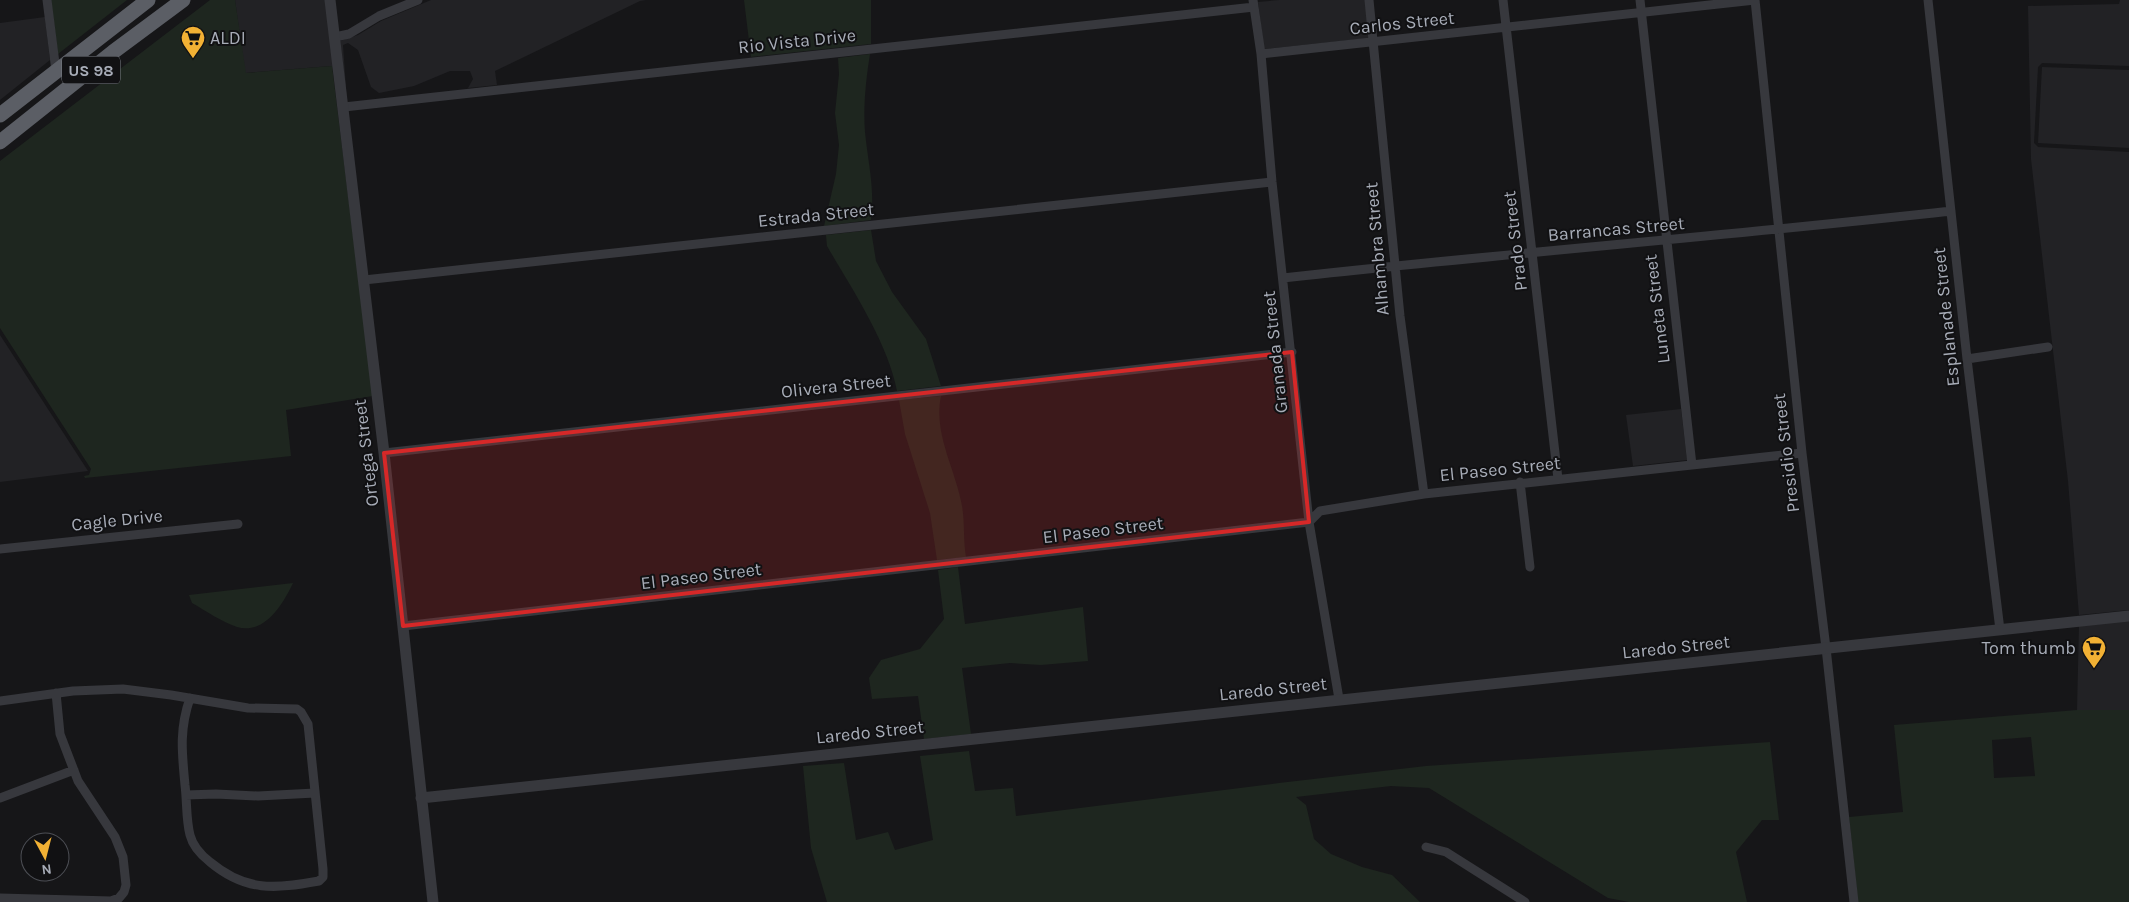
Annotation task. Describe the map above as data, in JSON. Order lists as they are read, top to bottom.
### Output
{
  "streets": {
    "highway": ["US 98"],
    "street": [
      "Carlos Street",
      "Rio Vista Drive",
      "Estrada Street",
      "Barrancas Street",
      "Prado Street",
      "Alhambra Street",
      "Luneta Street",
      "Esplanade Street",
      "Granada Street",
      "Olivera Street",
      "Ortega Street",
      "Presidio Street",
      "El Paseo Street",
      "Cagle Drive",
      "Laredo Street"
    ]
  },
  "crossings": [
    ["Carlos Street", "Prado Street"],
    ["Carlos Street", "Alhambra Street"],
    ["Carlos Street", "Luneta Street"],
    ["Carlos Street", "Granada Street"],
    ["Carlos Street", "Presidio Street"],
    ["Rio Vista Drive", "Granada Street"],
    ["Rio Vista Drive", "Ortega Street"],
    ["Estrada Street", "Granada Street"],
    ["Estrada Street", "Ortega Street"],
    ["Barrancas Street", "Prado Street"],
    ["Barrancas Street", "Alhambra Street"],
    ["Barrancas Street", "Luneta Street"],
    ["Barrancas Street", "Esplanade Street"],
    ["Barrancas Street", "Granada Street"],
    ["Barrancas Street", "Presidio Street"],
    ["Prado Street", "El Paseo Street"],
    ["Alhambra Street", "El Paseo Street"],
    ["Luneta Street", "El Paseo Street"],
    ["Esplanade Street", "Laredo Street"],
    ["Granada Street", "Olivera Street"],
    ["Granada Street", "El Paseo Street"],
    ["Granada Street", "Laredo Street"],
    ["Olivera Street", "Ortega Street"],
    ["Ortega Street", "El Paseo Street"],
    ["Ortega Street", "Laredo Street"],
    ["Presidio Street", "El Paseo Street"],
    ["Presidio Street", "Laredo Street"]
  ],
  "places": {
    "supermarket": ["ALDI", "Tom thumb"]
  },
  "north": "bottom"
}
